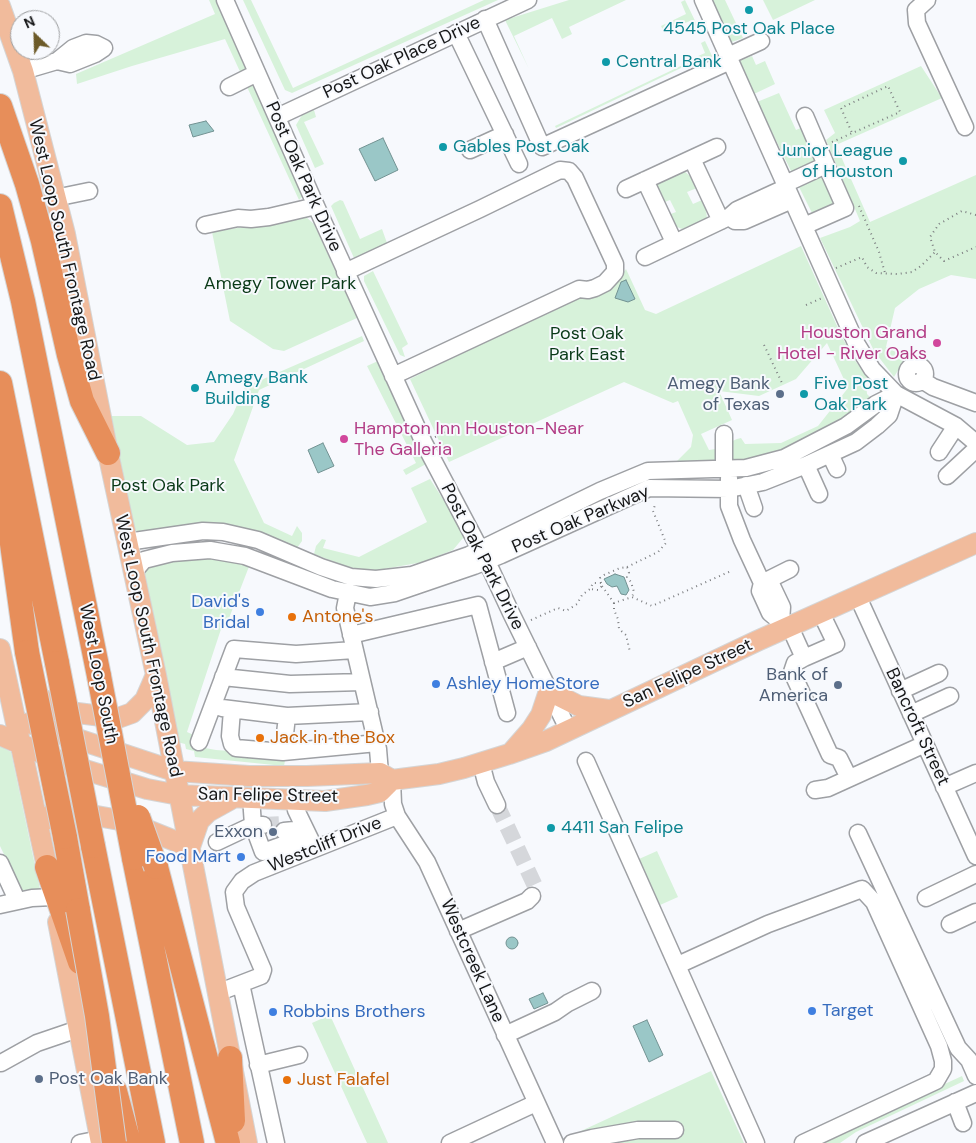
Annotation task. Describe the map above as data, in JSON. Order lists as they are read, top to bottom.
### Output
{
  "streets": {
    "highway": ["West Loop South"],
    "main road": ["West Loop South Frontage Road", "San Felipe Street"],
    "street": [
      "Post Oak Place Drive",
      "Post Oak Park Drive",
      "Post Oak Parkway",
      "Bancroft Street",
      "Westcliff Drive",
      "Westcreek Lane"
    ]
  },
  "crossings": [
    ["Post Oak Place Drive", "Post Oak Park Drive"],
    ["Post Oak Park Drive", "Post Oak Parkway"],
    ["Post Oak Park Drive", "San Felipe Street"],
    ["West Loop South Frontage Road", "Post Oak Parkway"],
    ["West Loop South Frontage Road", "San Felipe Street"],
    ["Post Oak Parkway", "Westcreek Lane"],
    ["San Felipe Street", "Bancroft Street"],
    ["San Felipe Street", "Westcreek Lane"],
    ["Westcliff Drive", "Westcreek Lane"]
  ],
  "parks": ["Amegy Tower Park", "Post Oak Park East", "Post Oak Park"],
  "places": [
    "4545 Post Oak Place",
    "Central Bank",
    "Gables Post Oak",
    "Junior League of Houston",
    "Houston Grand Hotel - River Oaks",
    "Amegy Bank Building",
    "Amegy Bank of Texas",
    "Five Post Oak Park",
    "Hampton Inn Houston-Near The Galleria",
    "David's Bridal",
    "Antone's",
    "Ashley HomeStore",
    "Bank of America",
    "Jack in the Box",
    "4411 San Felipe",
    "Exxon",
    "Food Mart",
    "Target",
    "Robbins Brothers",
    "Post Oak Bank",
    "Just Falafel"
  ],
  "north": "top left"
}
